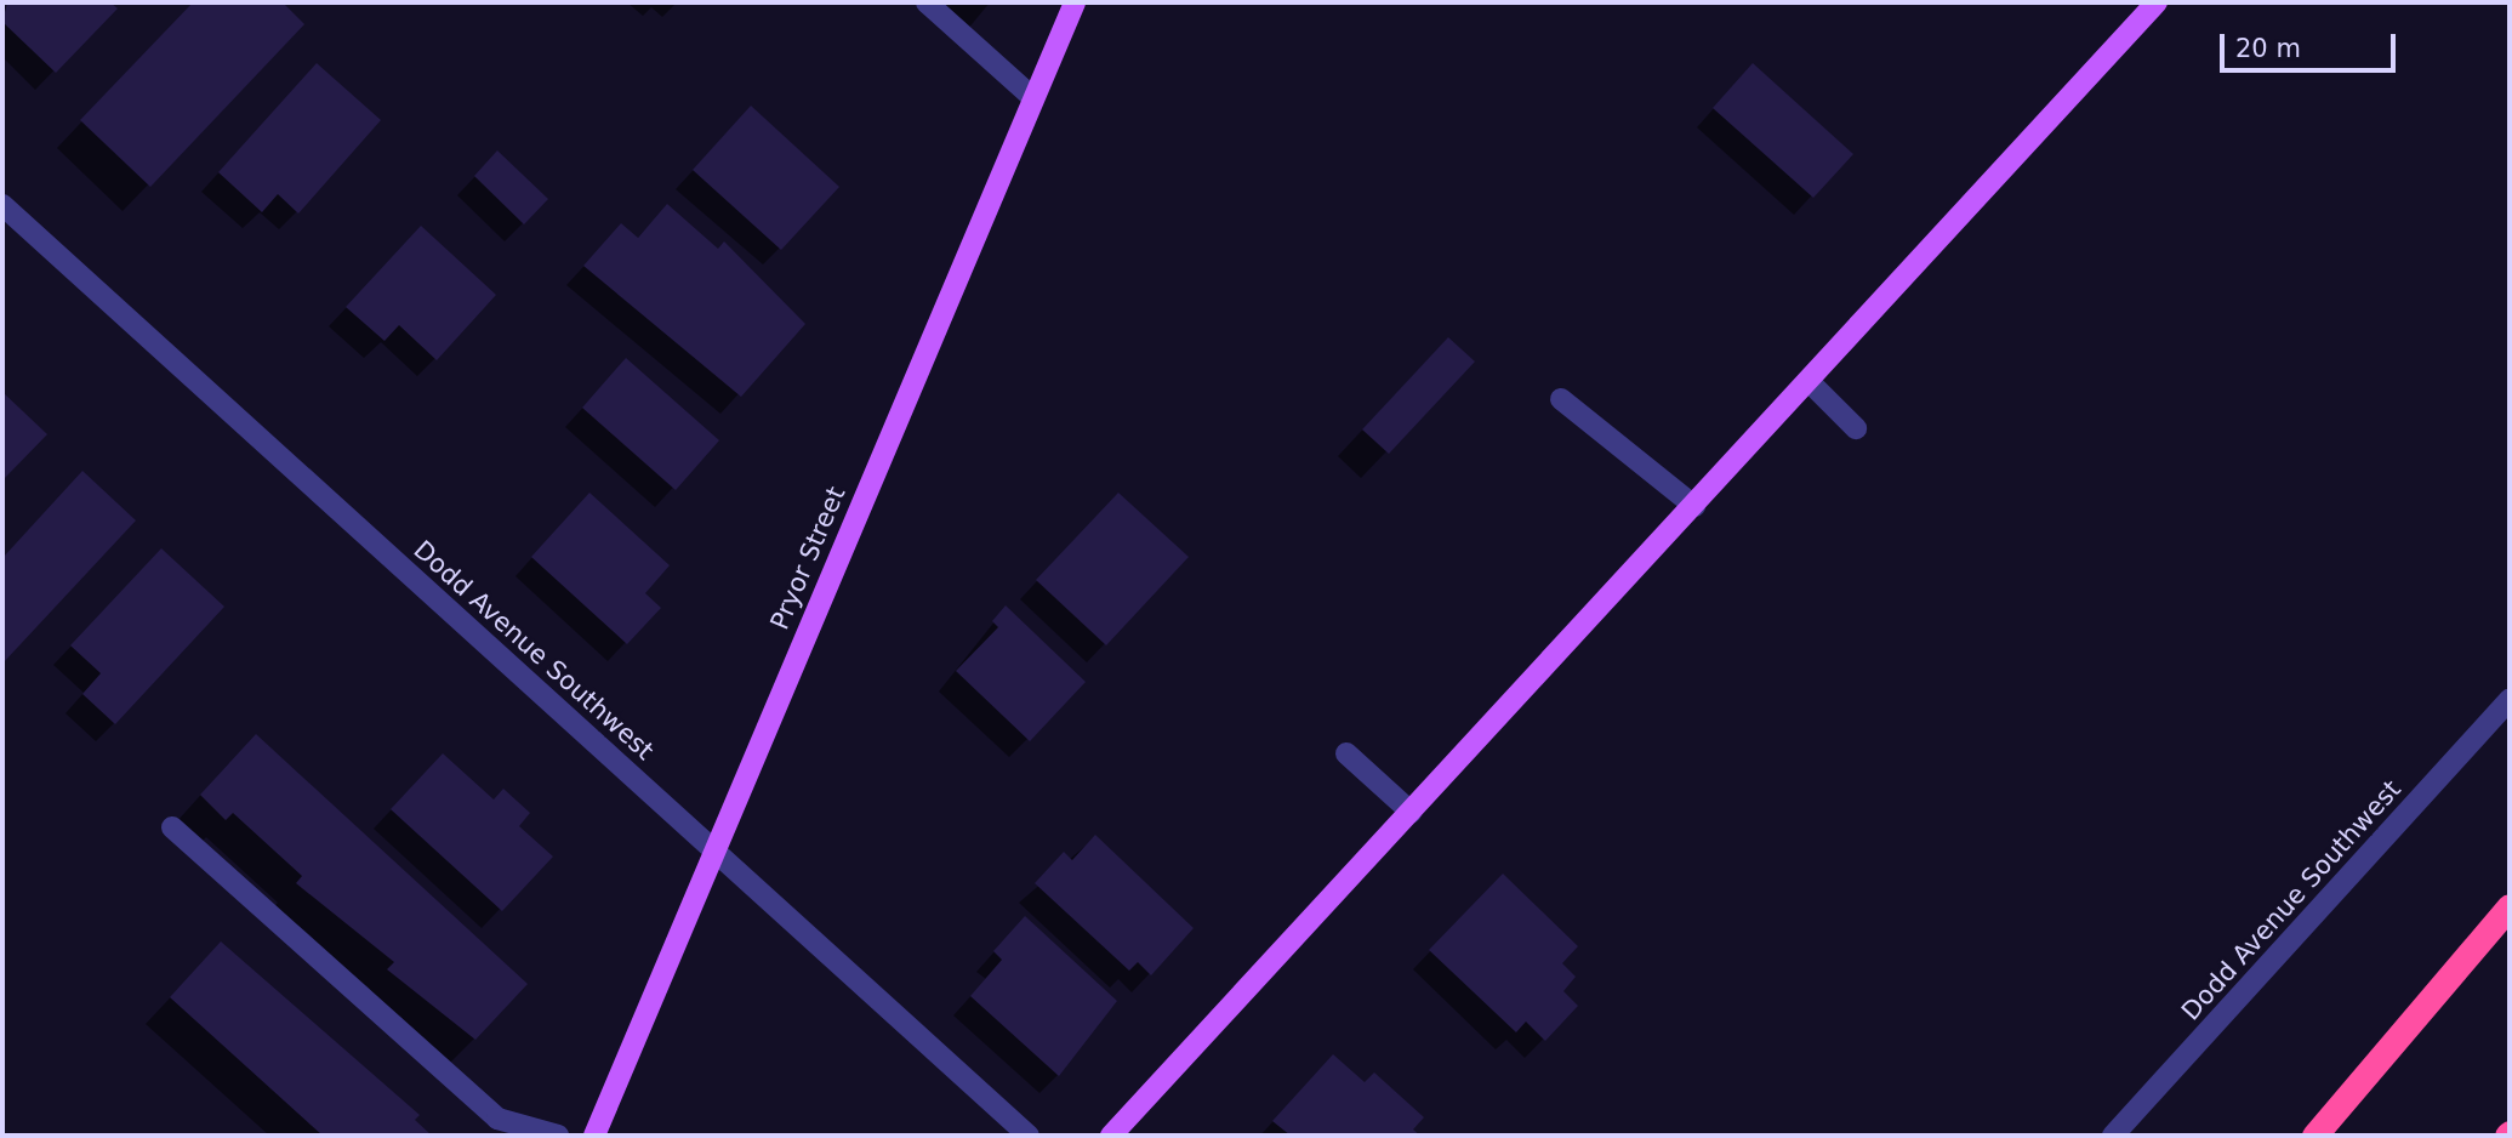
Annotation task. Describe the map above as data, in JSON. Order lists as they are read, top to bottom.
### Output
{
  "streets": {
    "main road": ["Pryor Street"],
    "street": ["Dodd Avenue Southwest"]
  },
  "crossings": [
    ["Pryor Street", "Dodd Avenue Southwest"]
  ],
  "scale_bar": "20 m"
}
